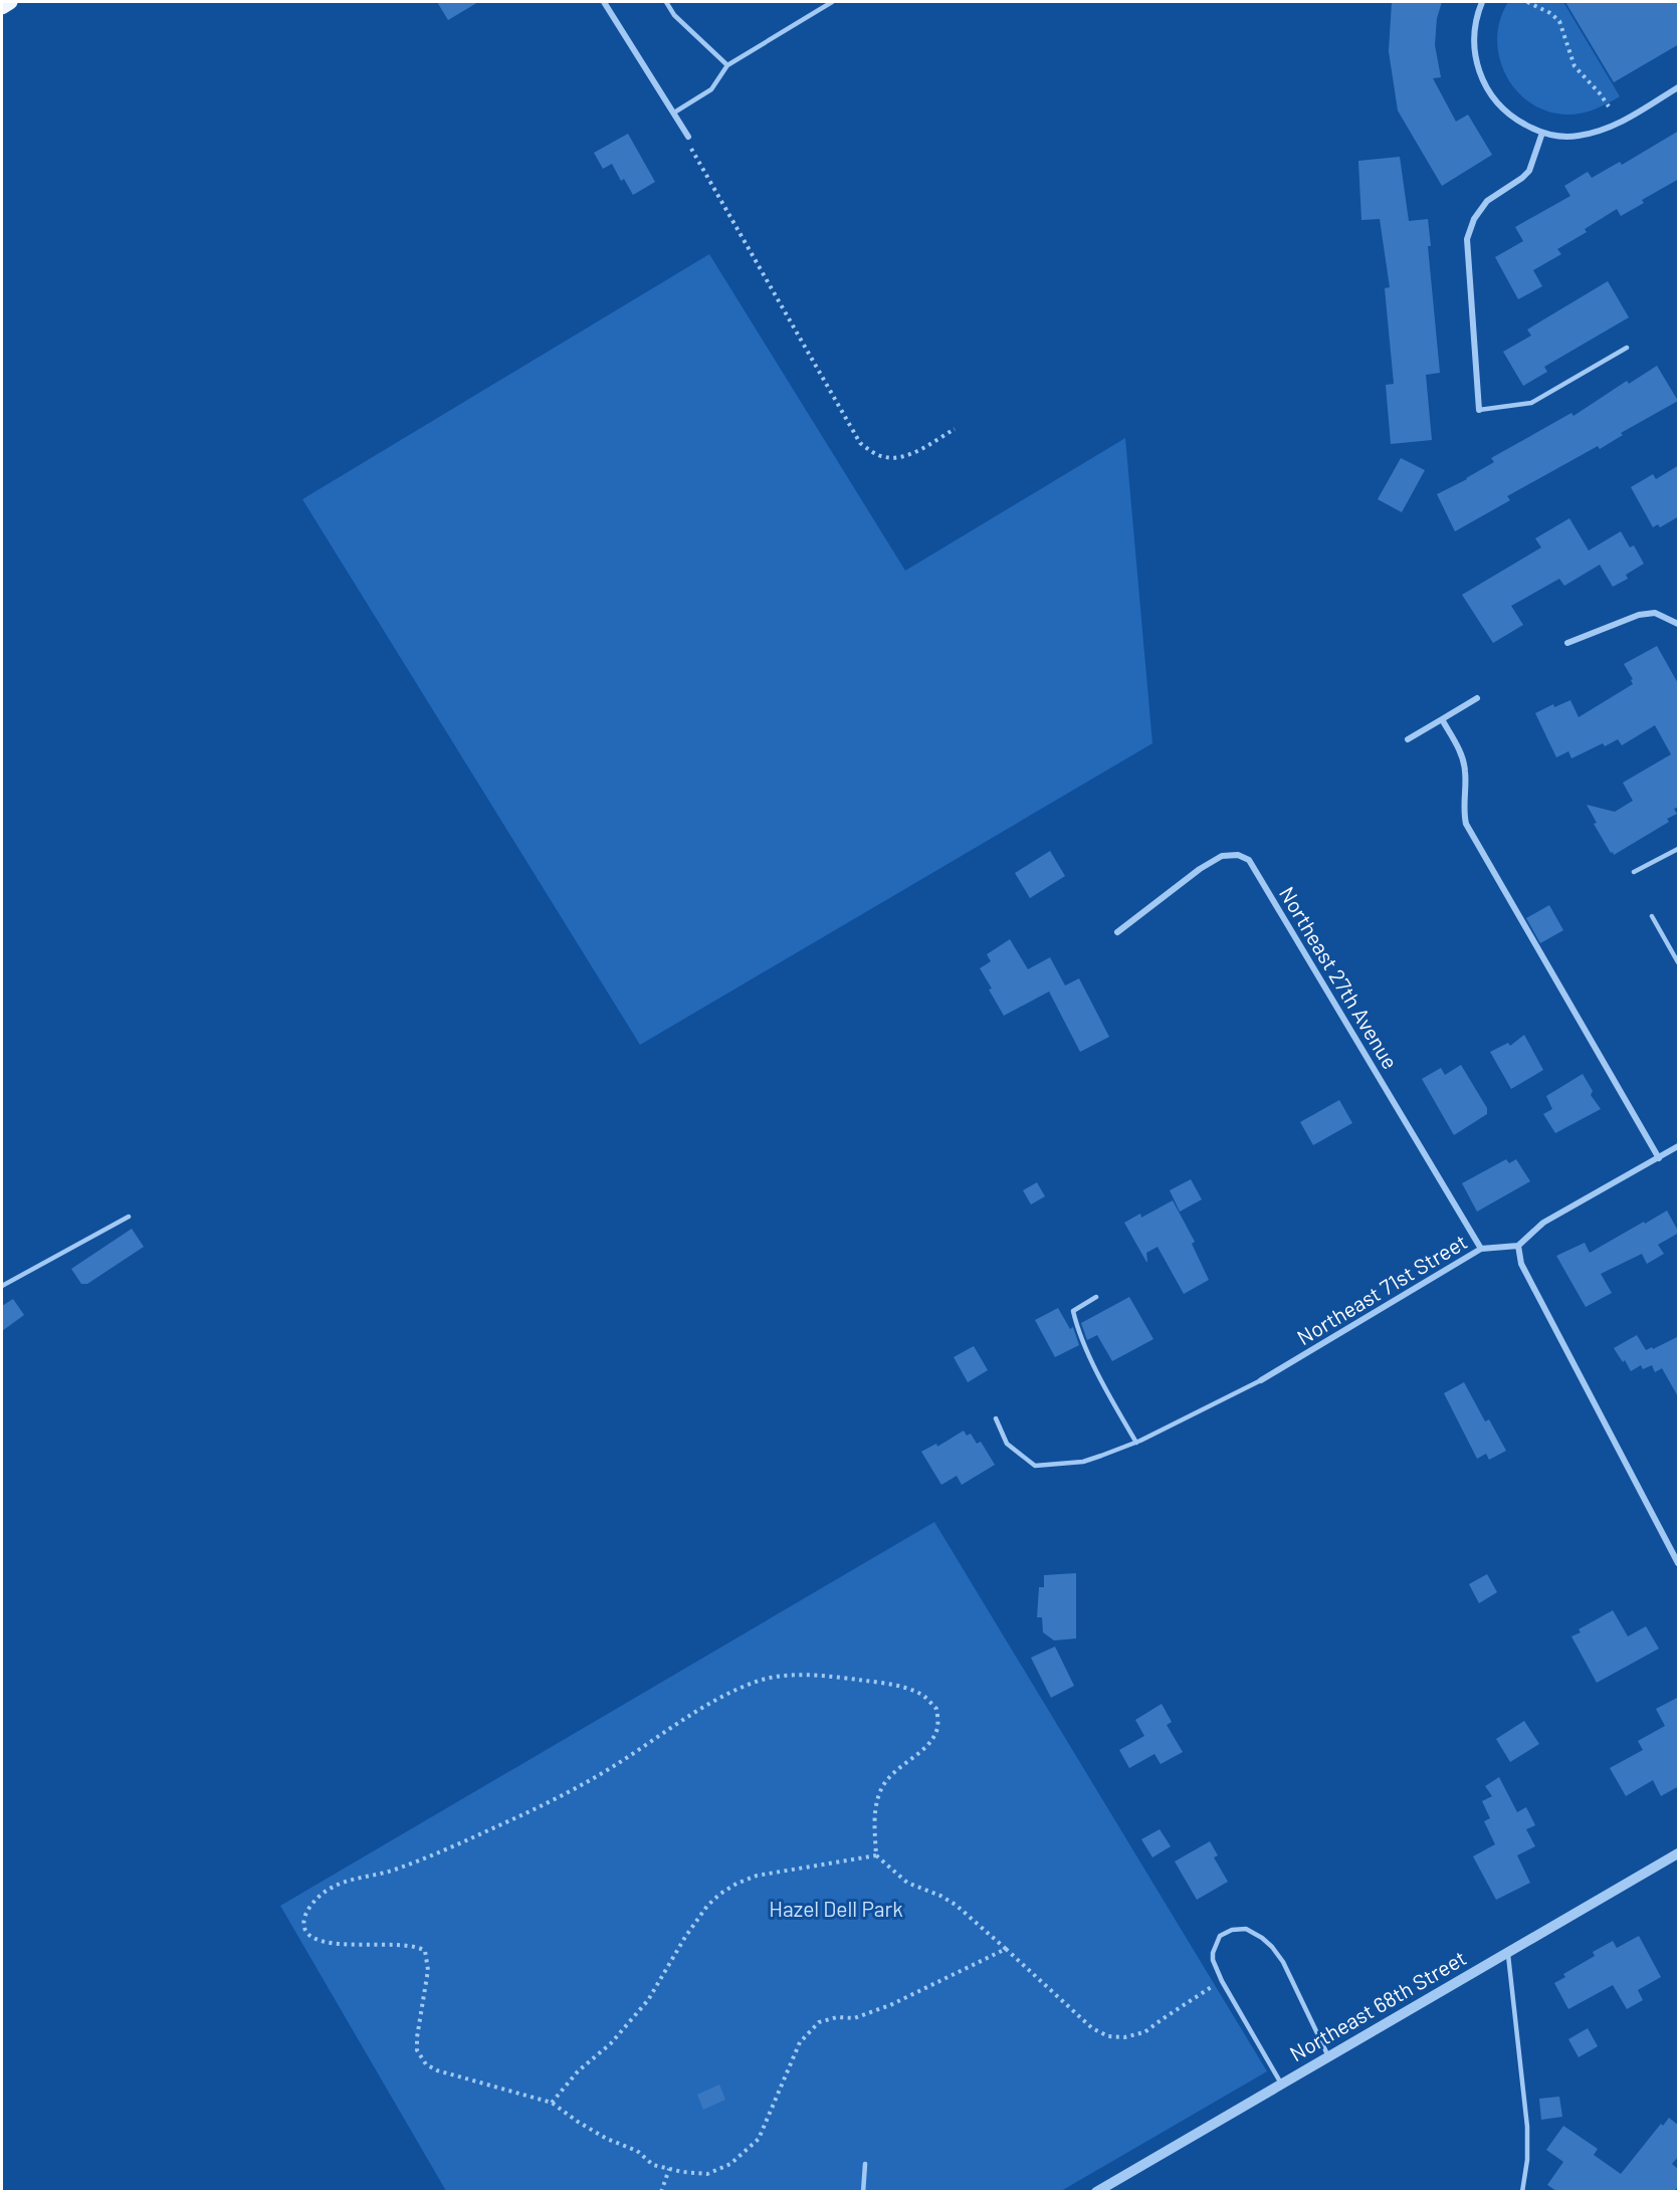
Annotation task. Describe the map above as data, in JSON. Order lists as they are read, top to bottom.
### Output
{
  "streets": {
    "street": ["Northeast 27th Avenue", "Northeast 71st Street", "Northeast 68th Street"]
  },
  "crossings": [
    ["Northeast 27th Avenue", "Northeast 71st Street"]
  ],
  "parks": ["Hazel Dell Park"]
}
